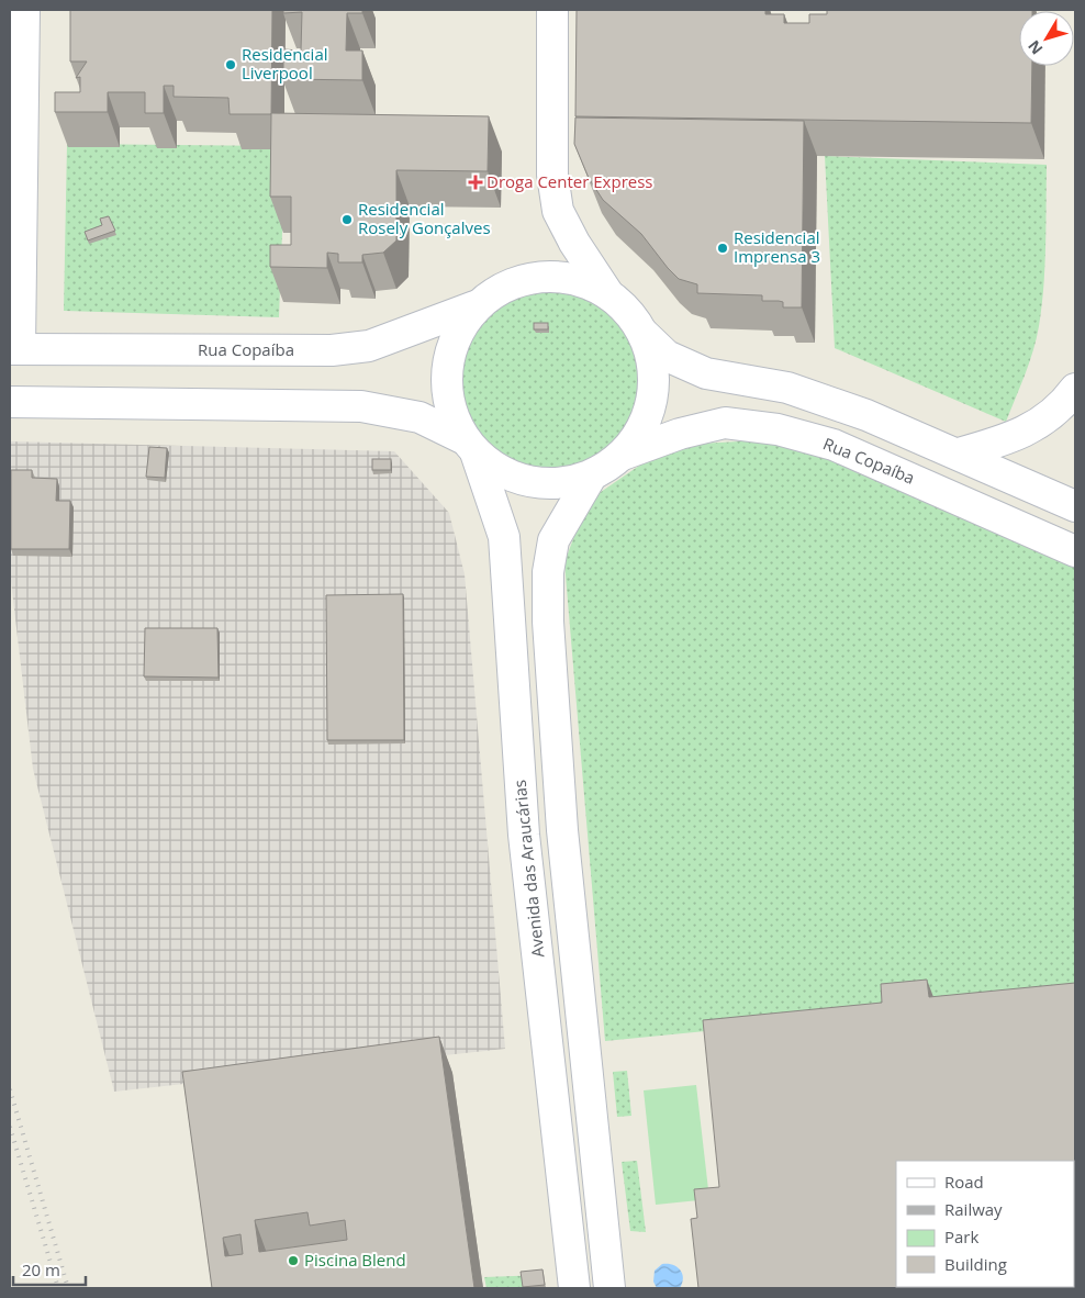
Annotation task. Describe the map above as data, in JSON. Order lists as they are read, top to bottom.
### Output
{
  "streets": {
    "main road": ["Rua Copaíba", "Avenida das Araucárias"]
  },
  "crossings": [
    ["Rua Copaíba", "Avenida das Araucárias"]
  ],
  "places": {
    "other": [
      "Residencial Liverpool",
      "Residencial Rosely Gonçalves",
      "Residencial Imprensa 3",
      "Piscina Blend"
    ],
    "health": ["Droga Center Express"]
  },
  "legend": [
    "Road",
    "Railway",
    "Park",
    "Building"
  ],
  "scale_bar": "20 m",
  "north": "bottom left"
}
